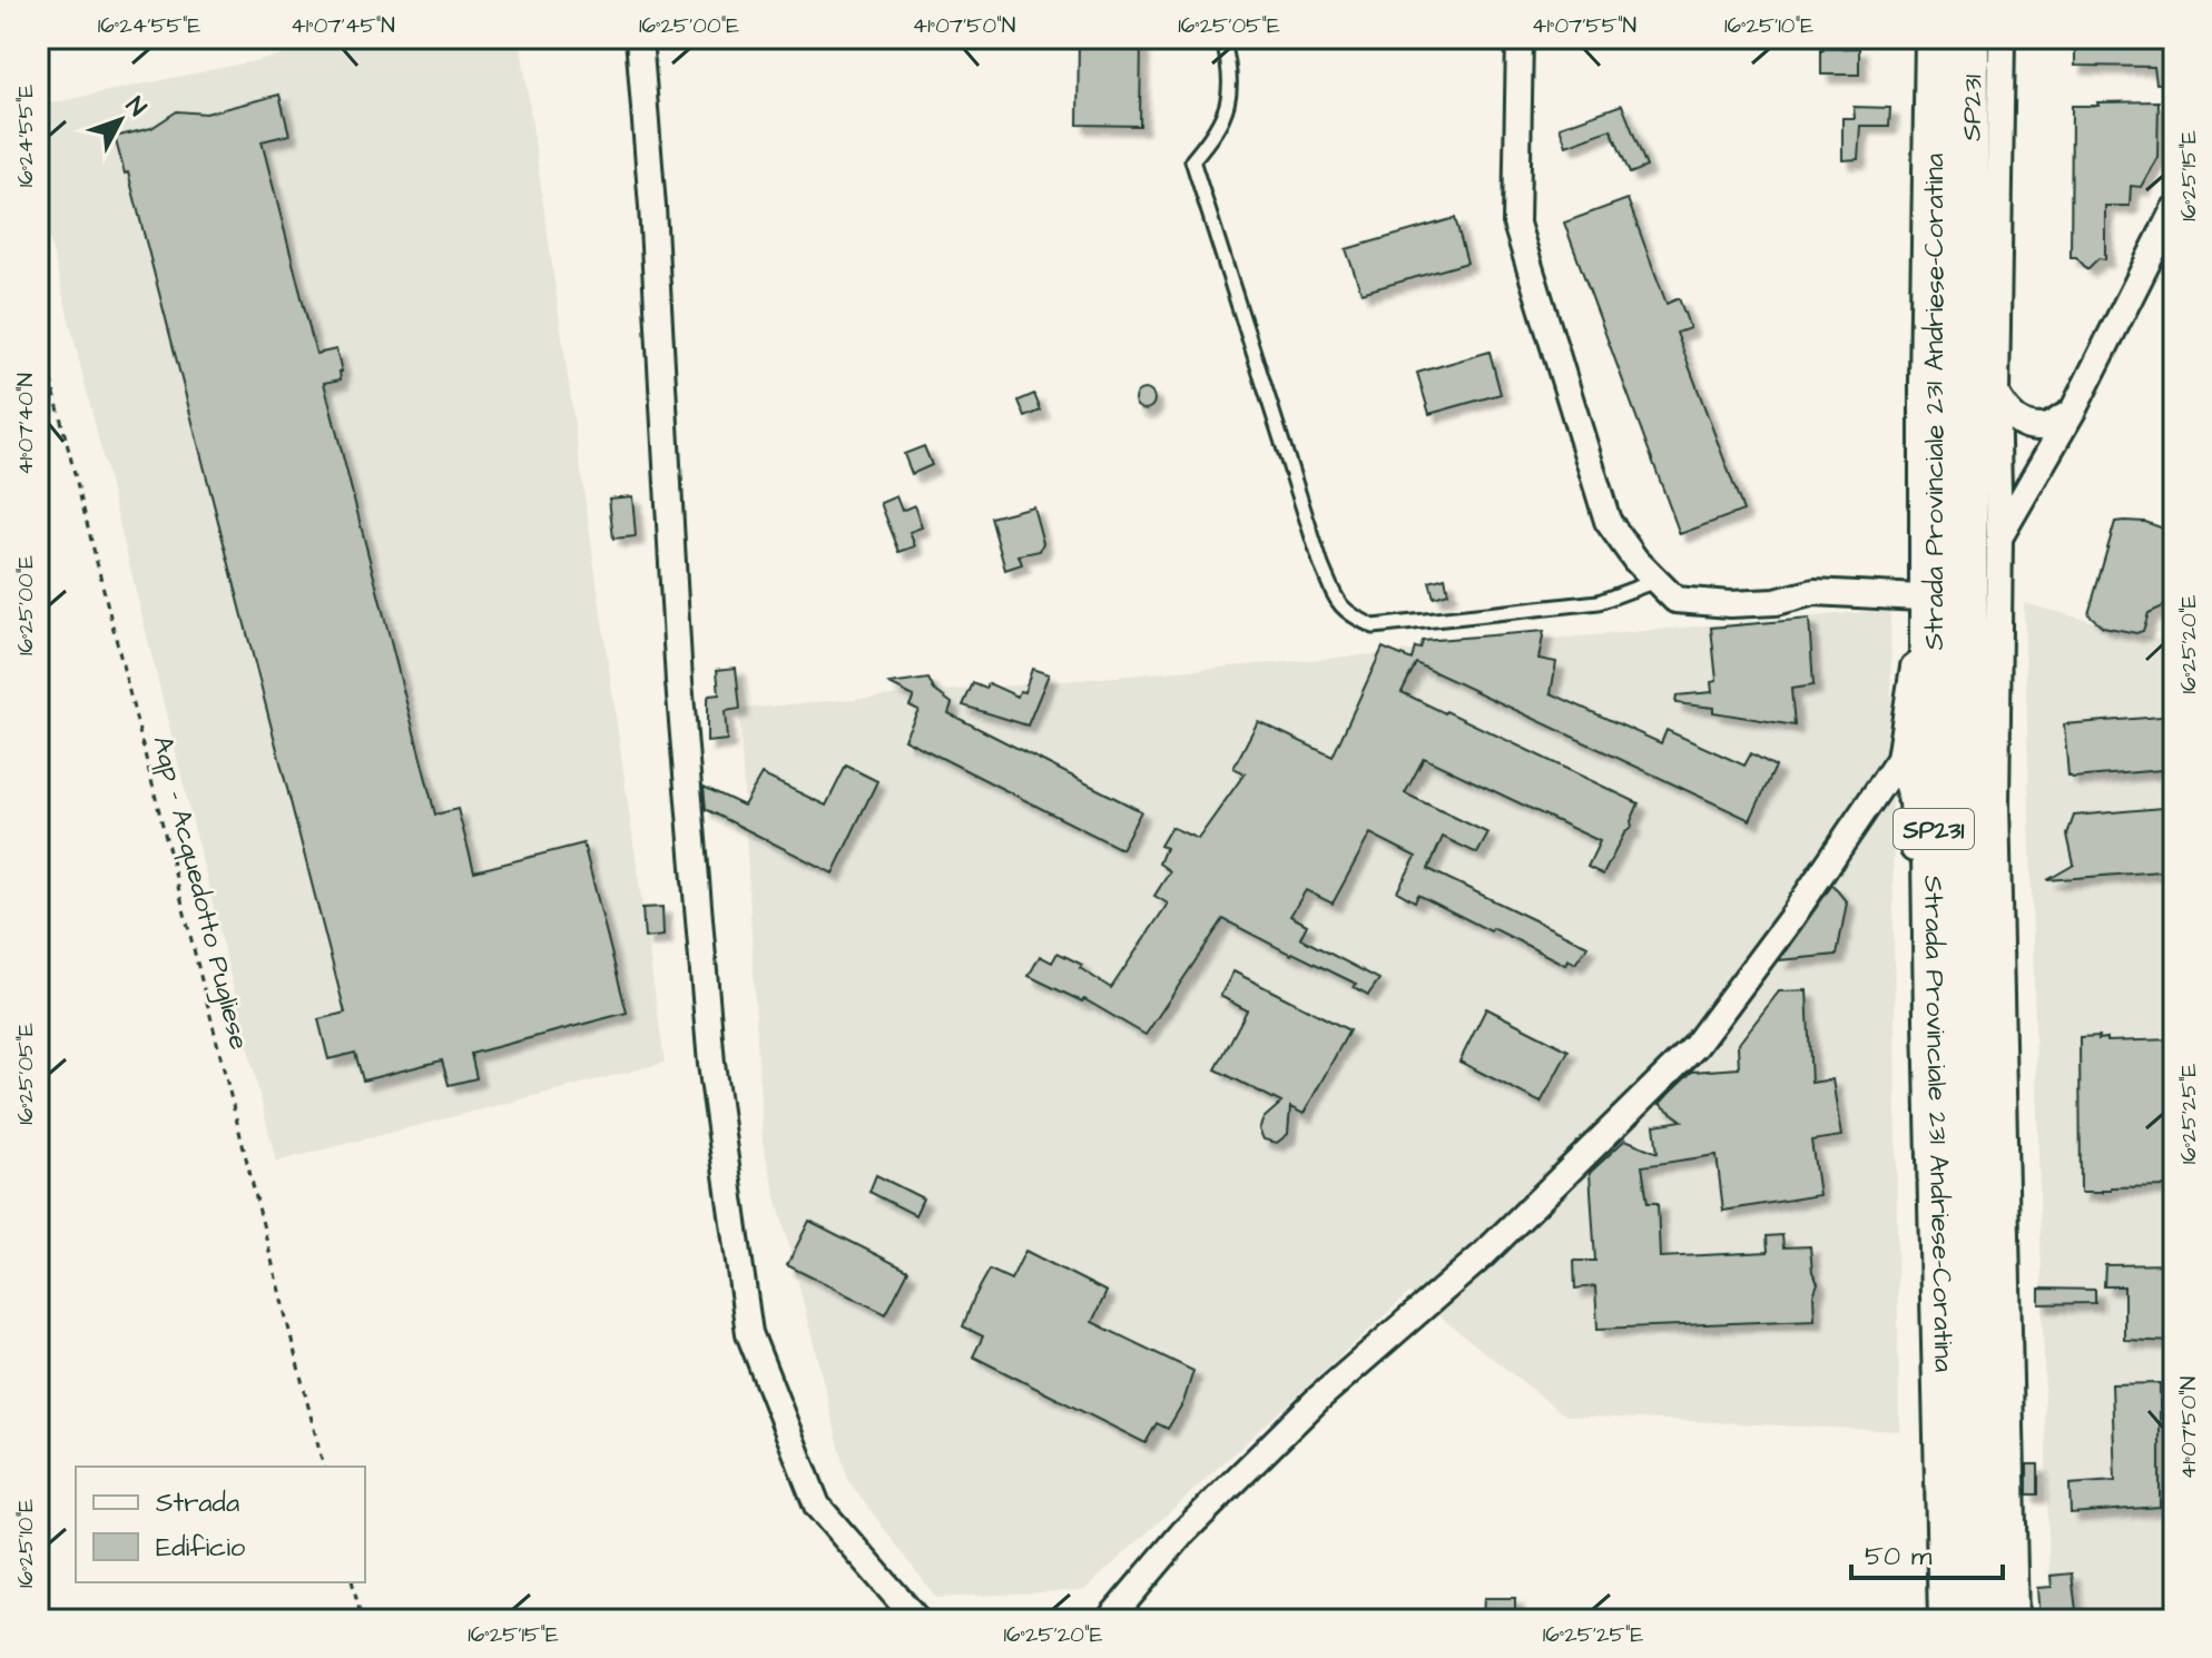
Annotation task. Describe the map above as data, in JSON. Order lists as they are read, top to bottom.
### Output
{
  "streets": {
    "highway": ["SP231", "Strada Provinciale 231 Andriese-Coratina"],
    "path": ["Aqp - Acquedotto Pugliese"]
  },
  "legend": ["Strada", "Edificio"],
  "scale_bar": "50 m",
  "north": "top right",
  "coordinates": [
    "16°24'55\"E",
    "41°07'45\"N",
    "16°25'00\"E",
    "41°07'50\"N",
    "16°25'05\"E",
    "41°07'55\"N",
    "16°25'10\"E",
    "16°25'15\"E",
    "41°07'40\"N",
    "16°25'20\"E",
    "16°25'25\"E"
  ]
}
